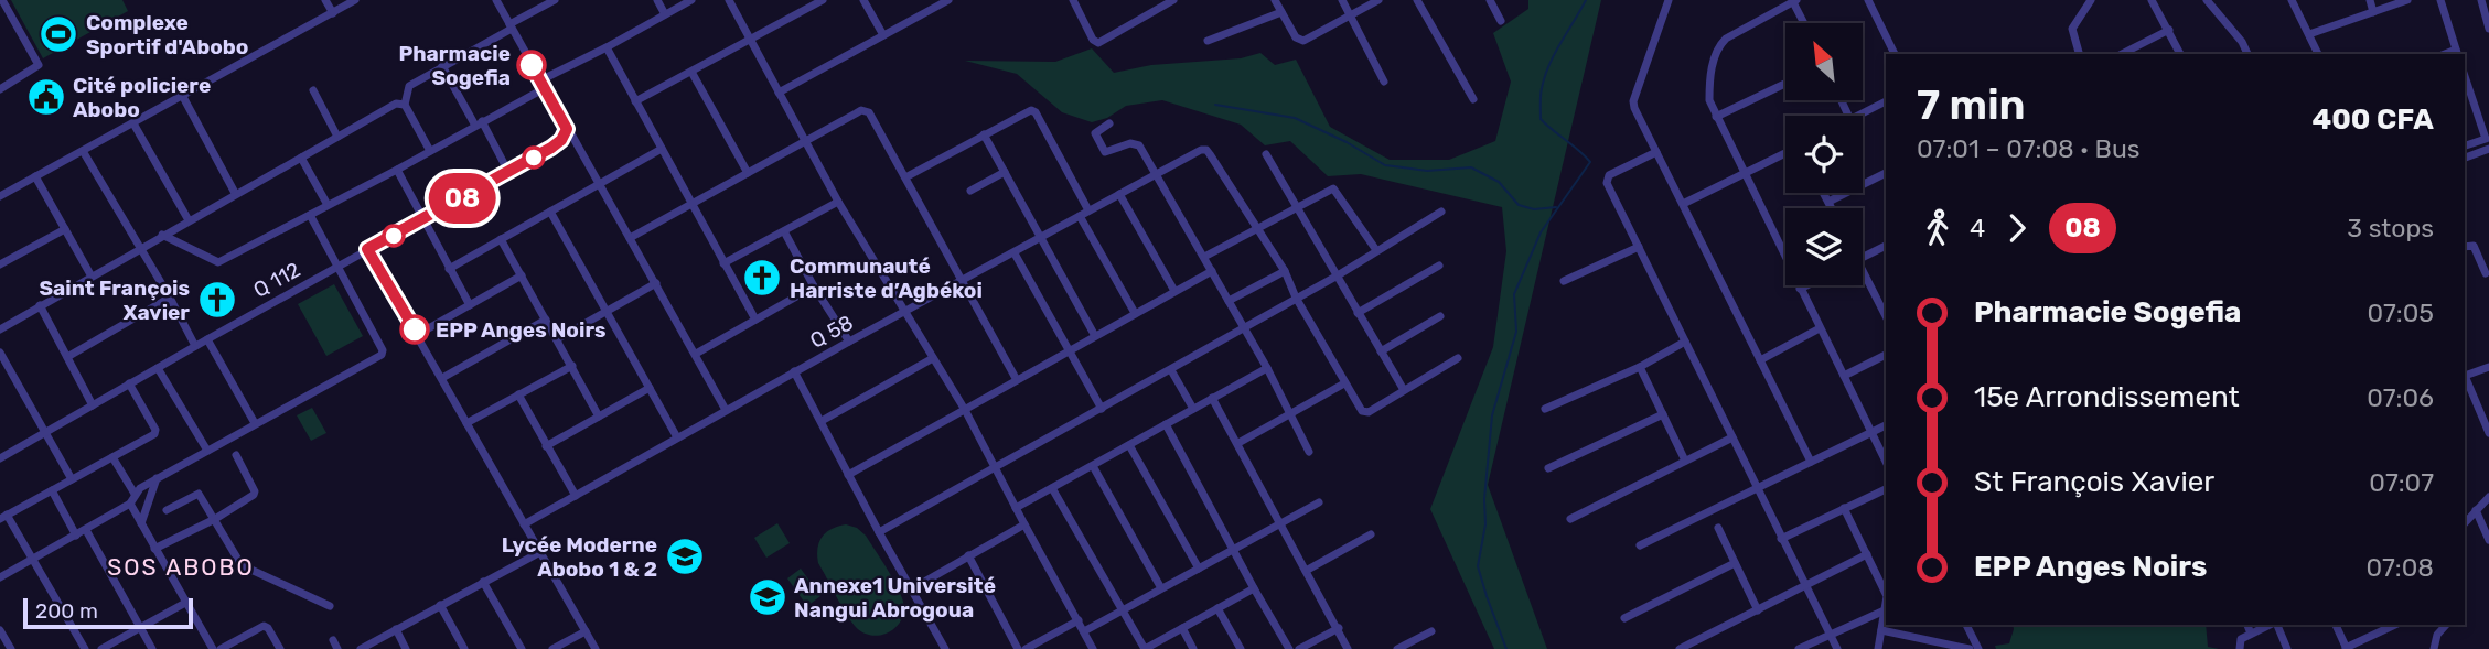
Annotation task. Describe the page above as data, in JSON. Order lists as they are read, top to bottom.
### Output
{
  "streets": {
    "street": ["Q 112", "Q 58"]
  },
  "districts": ["SOS ABOBO"],
  "places": {
    "sports": ["Complexe Sportif d'Abobo"],
    "other": ["Pharmacie Sogefia", "EPP Anges Noirs"],
    "public building": ["Cité policiere Abobo"],
    "church": ["Communauté Harriste d’Agbékoi", "Saint François Xavier"],
    "school or university": ["Lycée Moderne Abobo 1 & 2", "Annexe1 Université Nangui Abrogoua"]
  },
  "lines": ["bus line 08"],
  "scale_bar": "200 m",
  "north": "top left",
  "page": {
    "on_map": "08",
    "heading": ["7 min", "07:01 – 07:08 · Bus", "400 CFA"],
    "legs": ["4", "08", "3 stops"],
    "list": [
      {
        "name": "Pharmacie Sogefia",
        "value": "07:05"
      },
      {
        "name": "15e Arrondissement",
        "value": "07:06"
      },
      {
        "name": "St François Xavier",
        "value": "07:07"
      },
      {
        "name": "EPP Anges Noirs",
        "value": "07:08"
      }
    ],
    "scale": "200 m"
  }
}
